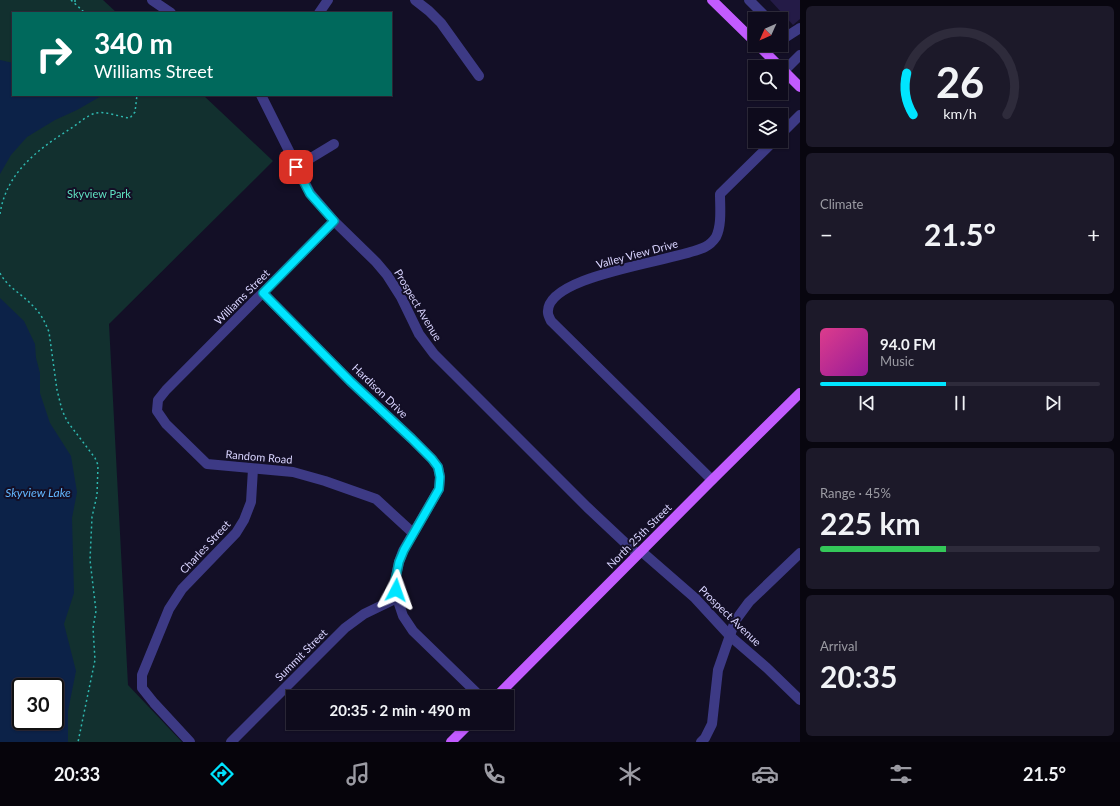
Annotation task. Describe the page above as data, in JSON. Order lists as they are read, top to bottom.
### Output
{
  "streets": {
    "main road": ["North 25th Street"],
    "street": [
      "Valley View Drive",
      "Williams Street",
      "Prospect Avenue",
      "Hardison Drive",
      "Random Road",
      "Charles Street",
      "Summit Street"
    ]
  },
  "crossings": [
    ["Valley View Drive", "North 25th Street"],
    ["Williams Street", "Prospect Avenue"],
    ["Williams Street", "Hardison Drive"],
    ["Williams Street", "Random Road"],
    ["Prospect Avenue", "North 25th Street"],
    ["Hardison Drive", "Random Road"],
    ["Hardison Drive", "Summit Street"],
    ["Random Road", "Charles Street"]
  ],
  "water": ["Skyview Lake"],
  "parks": ["Skyview Park"],
  "north": "bottom left",
  "page": {
    "turn": ["340 m", "Williams Street"],
    "tile": [
      "Climate",
      ["Range · 45%", "225 km"],
      ["Arrival", "20:35"]
    ],
    "heat": ["−", "21.5°", "+"],
    "song": ["94.0 FM", "Music"],
    "limit": "30",
    "trip": "20:35 · 2 min · 490 m",
    "tabs": ["20:33", "21.5°"],
    "gauge": ["26", "km/h"]
  }
}
